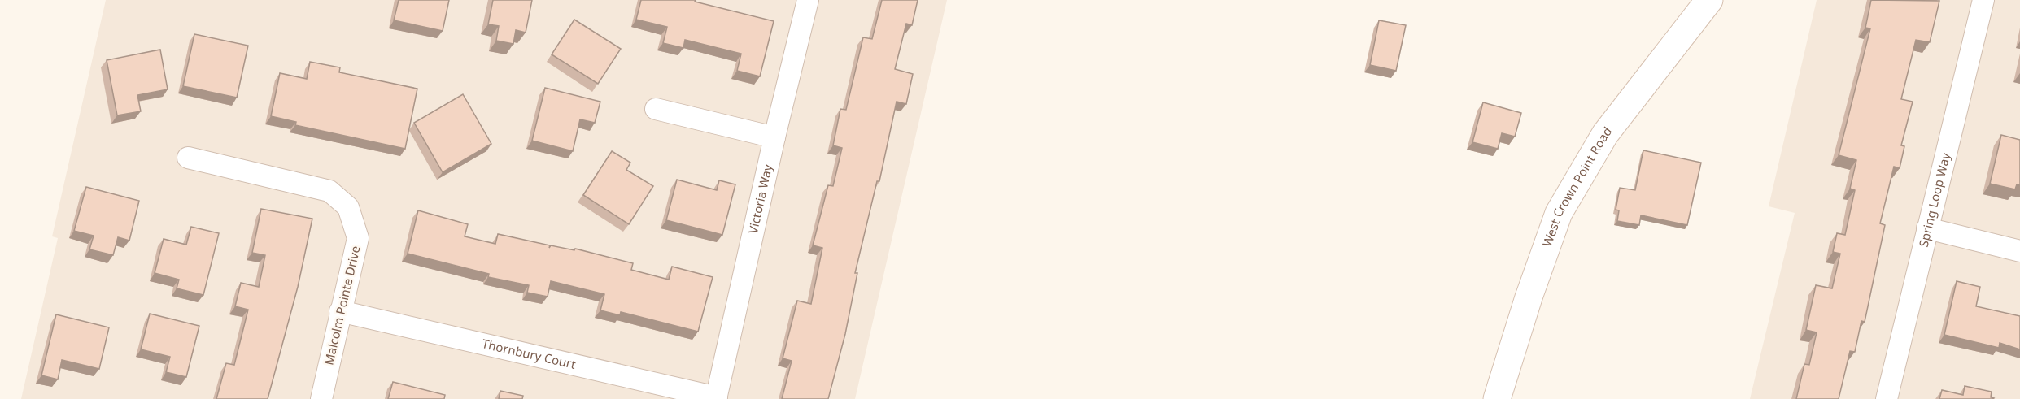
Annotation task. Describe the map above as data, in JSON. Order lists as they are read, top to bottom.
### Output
{
  "streets": {
    "street": [
      "West Crown Point Road",
      "Victoria Way",
      "Spring Loop Way",
      "Malcolm Pointe Drive",
      "Thornbury Court"
    ]
  },
  "crossings": [
    ["Victoria Way", "Thornbury Court"],
    ["Malcolm Pointe Drive", "Thornbury Court"]
  ]
}
